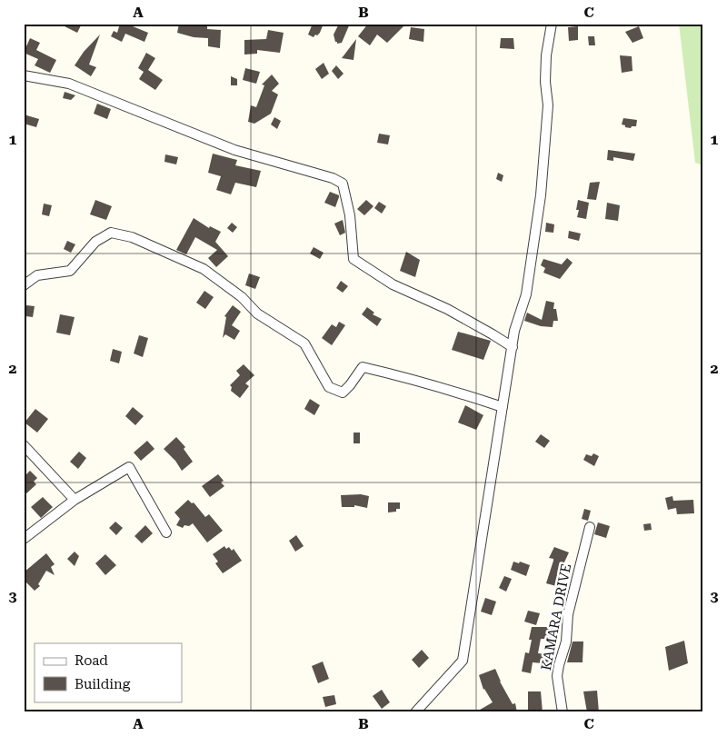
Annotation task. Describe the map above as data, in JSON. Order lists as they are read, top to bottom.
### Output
{
  "streets": {
    "street": ["KAMARA DRIVE"]
  },
  "legend": ["Road", "Building"],
  "grid": {
    "columns": ["A", "B", "C"],
    "rows": ["1", "2", "3"]
  }
}
